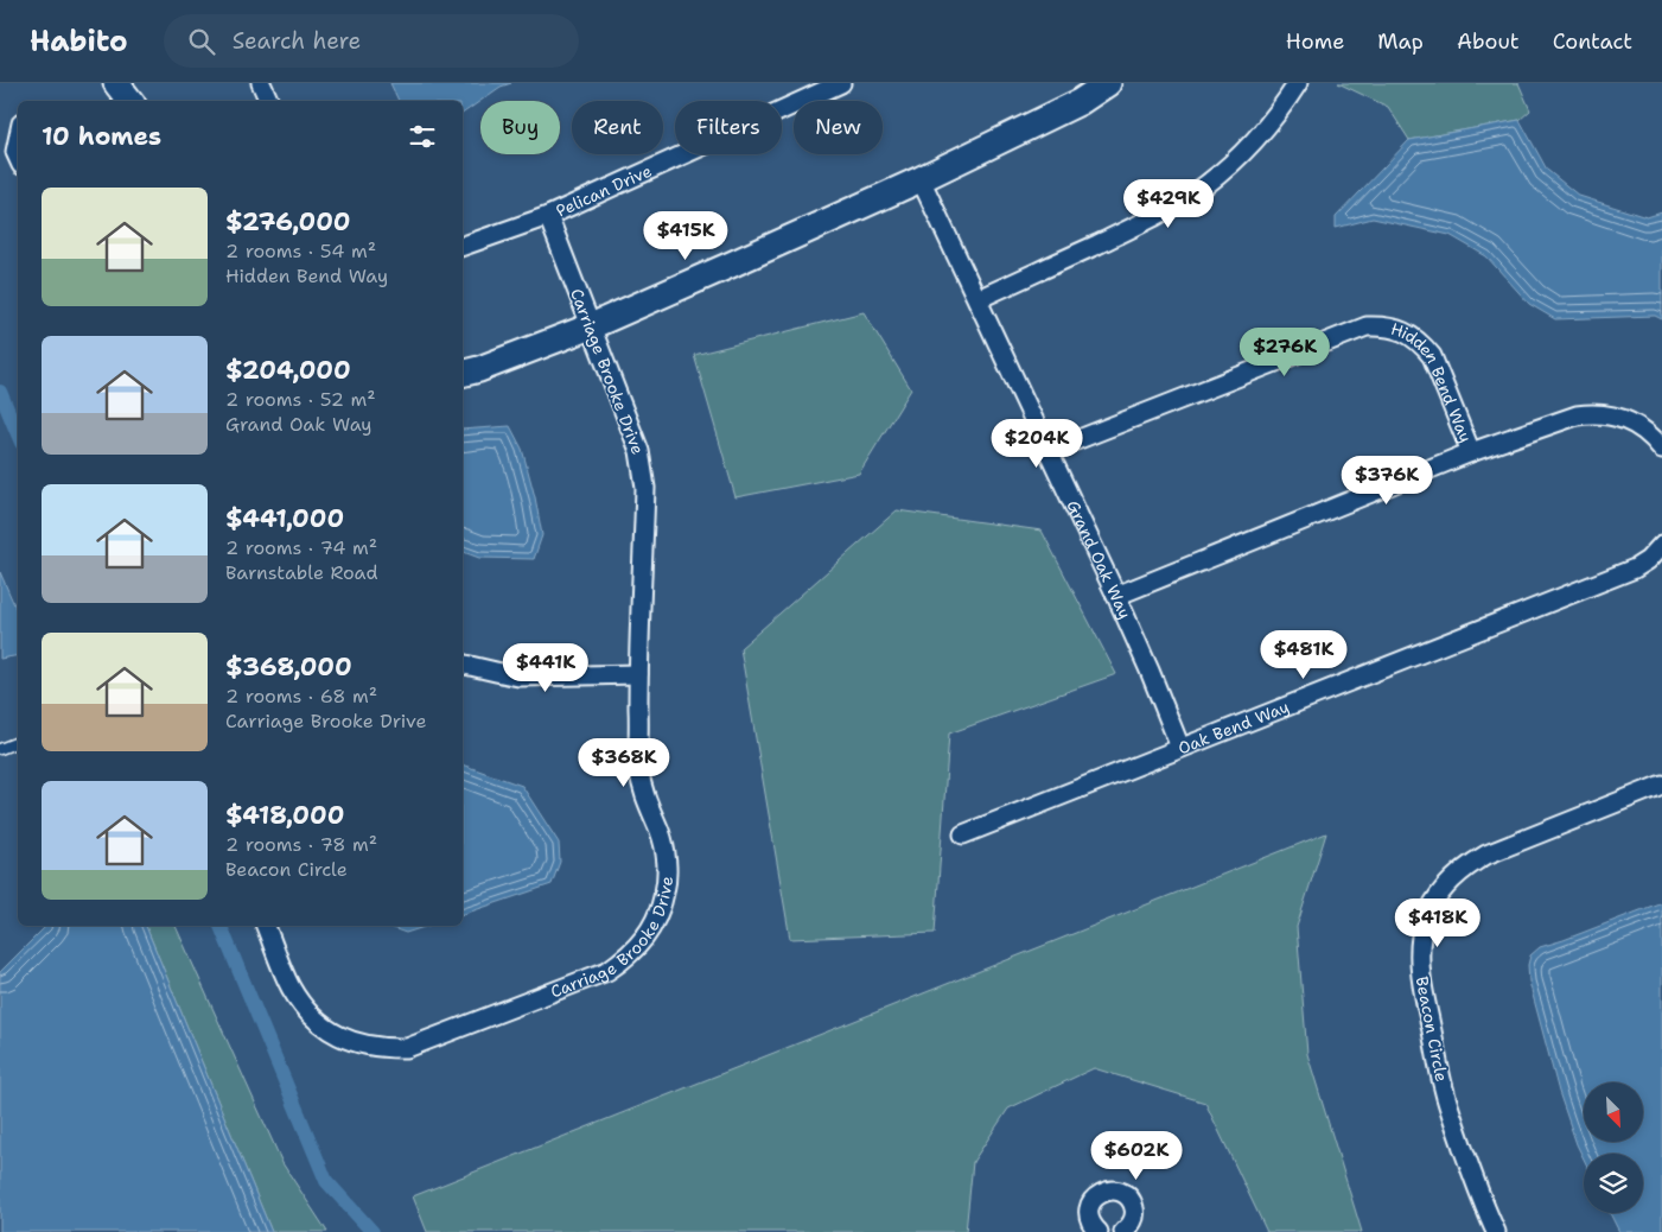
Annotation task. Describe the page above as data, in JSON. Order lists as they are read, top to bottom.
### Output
{
  "streets": {
    "street": [
      "Pelican Drive",
      "Carriage Brooke Drive",
      "Hidden Bend Way",
      "Grand Oak Way",
      "Oak Bend Way",
      "Beacon Circle"
    ]
  },
  "crossings": [
    ["Pelican Drive", "Carriage Brooke Drive"],
    ["Hidden Bend Way", "Grand Oak Way"],
    ["Grand Oak Way", "Oak Bend Way"]
  ],
  "north": "bottom right",
  "page": {
    "header": "Habito",
    "search": "Search here",
    "nav": [
      "Home",
      "Map",
      "About",
      "Contact"
    ],
    "chip": [
      "Buy",
      "Rent",
      "Filters",
      "New"
    ],
    "heading": "10 homes",
    "list": [
      {
        "name": "$276,000",
        "note": "2 rooms · 54 m² · Hidden Bend Way"
      },
      {
        "name": "$204,000",
        "note": "2 rooms · 52 m² · Grand Oak Way"
      },
      {
        "name": "$441,000",
        "note": "2 rooms · 74 m² · Barnstable Road"
      },
      {
        "name": "$368,000",
        "note": "2 rooms · 68 m² · Carriage Brooke Drive"
      },
      {
        "name": "$418,000",
        "note": "2 rooms · 78 m² · Beacon Circle"
      }
    ],
    "price": [
      "$429K",
      "$415K",
      "$276K",
      "$204K",
      "$376K",
      "$481K",
      "$441K",
      "$368K",
      "$418K",
      "$602K"
    ]
  }
}
